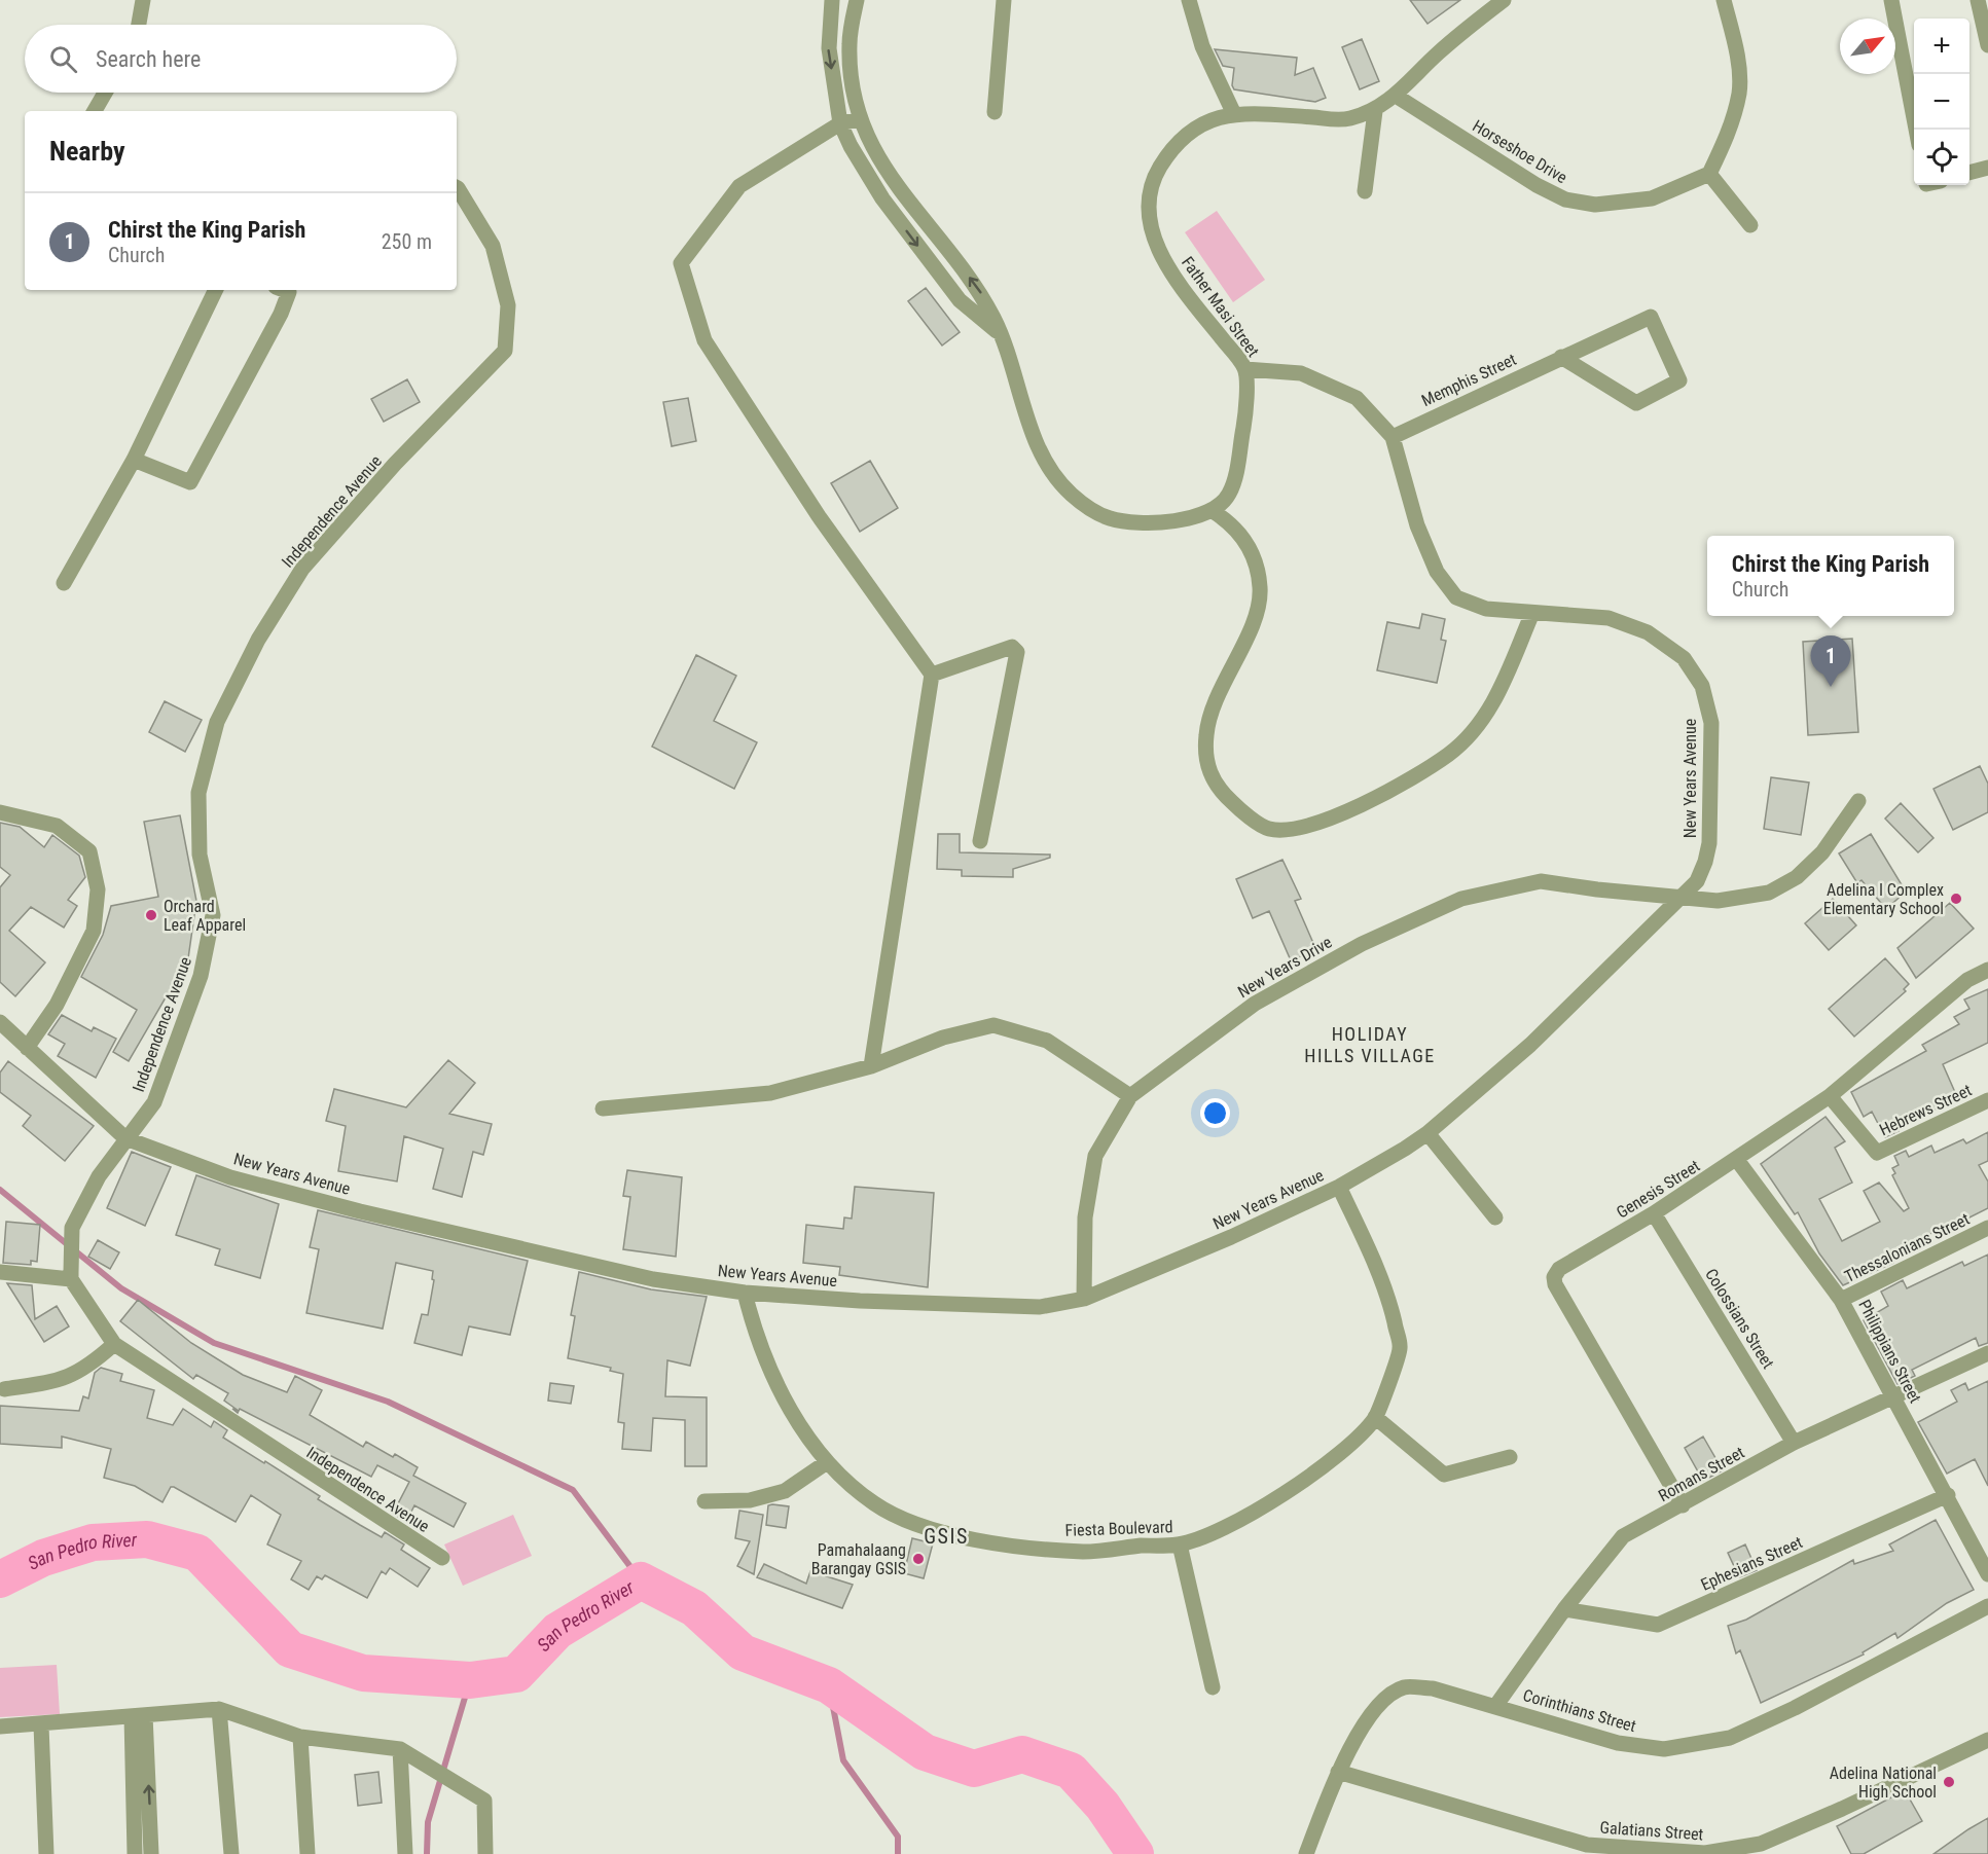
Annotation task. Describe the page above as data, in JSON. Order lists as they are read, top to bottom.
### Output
{
  "streets": {
    "street": [
      "Horseshoe Drive",
      "Father Masi Street",
      "Memphis Street",
      "Independence Avenue",
      "New Years Avenue",
      "New Years Drive",
      "Hebrews Street",
      "Genesis Street",
      "Thessalonians Street",
      "Colossians Street",
      "Philippians Street",
      "Romans Street",
      "Fiesta Boulevard",
      "Ephesians Street",
      "Corinthians Street",
      "Galatians Street"
    ]
  },
  "crossings": [
    ["Horseshoe Drive", "Father Masi Street"],
    ["Father Masi Street", "New Years Avenue"],
    ["Memphis Street", "New Years Avenue"],
    ["Independence Avenue", "New Years Avenue"],
    ["New Years Avenue", "New Years Drive"],
    ["New Years Avenue", "Fiesta Boulevard"],
    ["Hebrews Street", "Genesis Street"],
    ["Genesis Street", "Colossians Street"],
    ["Genesis Street", "Philippians Street"],
    ["Genesis Street", "Romans Street"],
    ["Thessalonians Street", "Philippians Street"],
    ["Colossians Street", "Romans Street"],
    ["Philippians Street", "Romans Street"],
    ["Philippians Street", "Ephesians Street"],
    ["Romans Street", "Ephesians Street"],
    ["Romans Street", "Corinthians Street"],
    ["Corinthians Street", "Galatians Street"]
  ],
  "districts": ["HOLIDAY HILLS VILLAGE", "GSIS"],
  "water": ["San Pedro River"],
  "places": [
    "Adelina I Complex Elementary School",
    "Orchard Leaf Apparel",
    "Pamahalaang Barangay GSIS",
    "Adelina National High School"
  ],
  "north": "top right",
  "page": {
    "map_buttons": ["+", "−"],
    "search": "Search here",
    "heading": "Nearby",
    "list": [
      {
        "mark": "1",
        "name": "Chirst the King Parish",
        "note": "Church",
        "value": "250 m"
      }
    ],
    "popup": ["Chirst the King Parish", "Church"],
    "pins": "1"
  }
}
